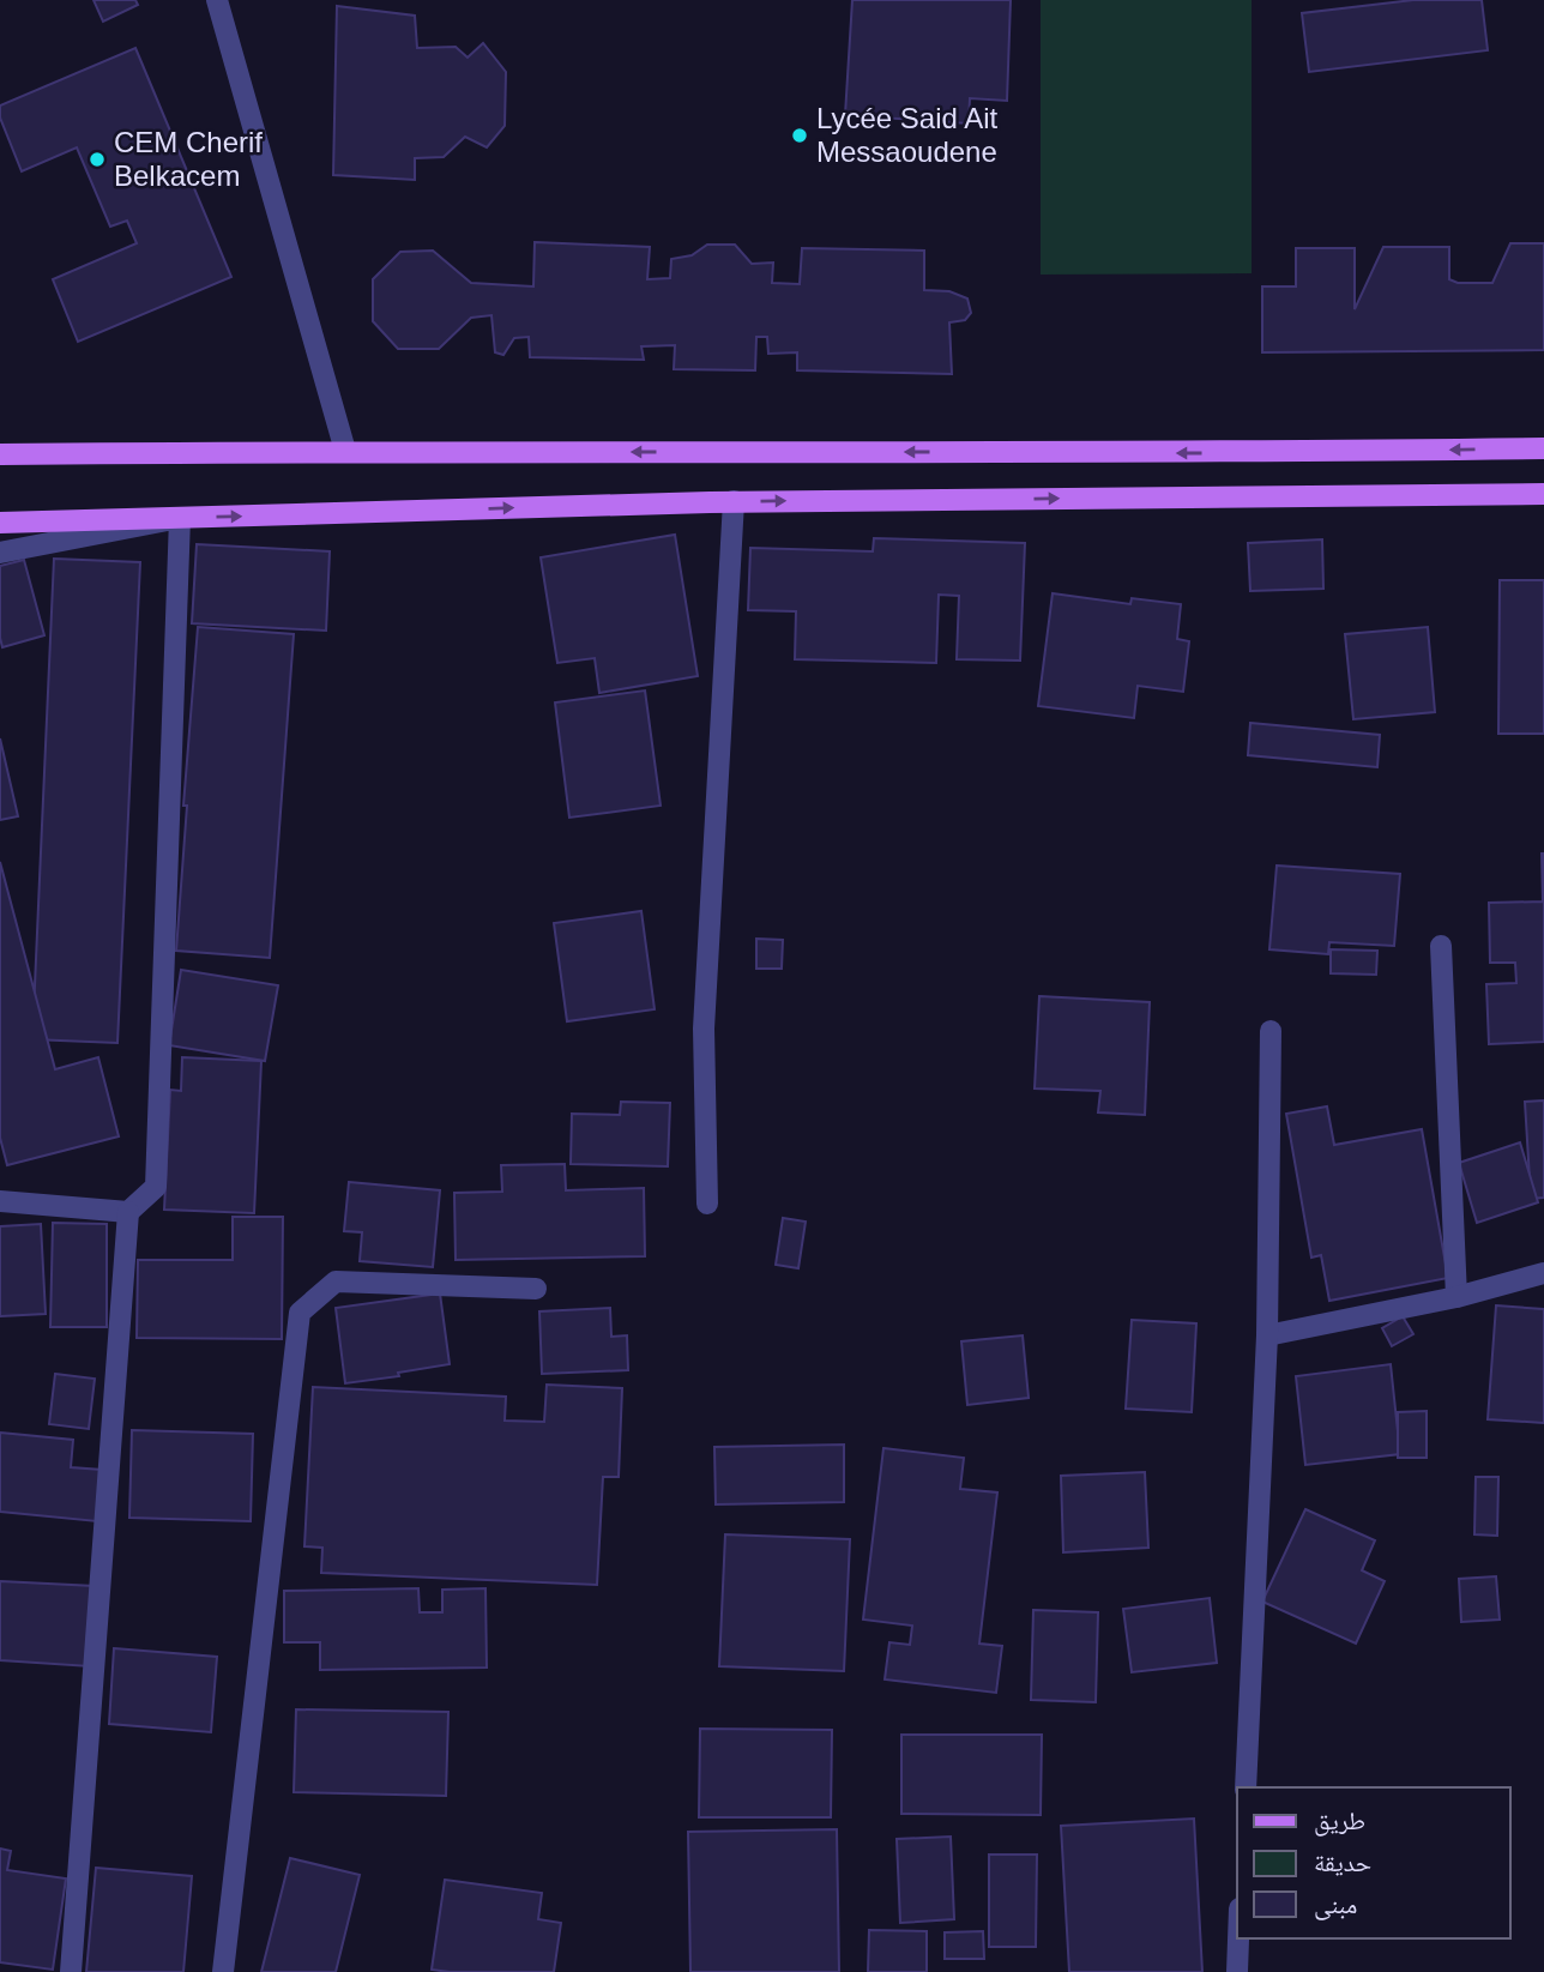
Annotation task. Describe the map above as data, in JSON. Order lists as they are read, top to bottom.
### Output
{
  "places": ["Lycée Said Ait Messaoudene", "CEM Cherif Belkacem"],
  "legend": ["طريق", "حديقة", "مبنى"]
}
